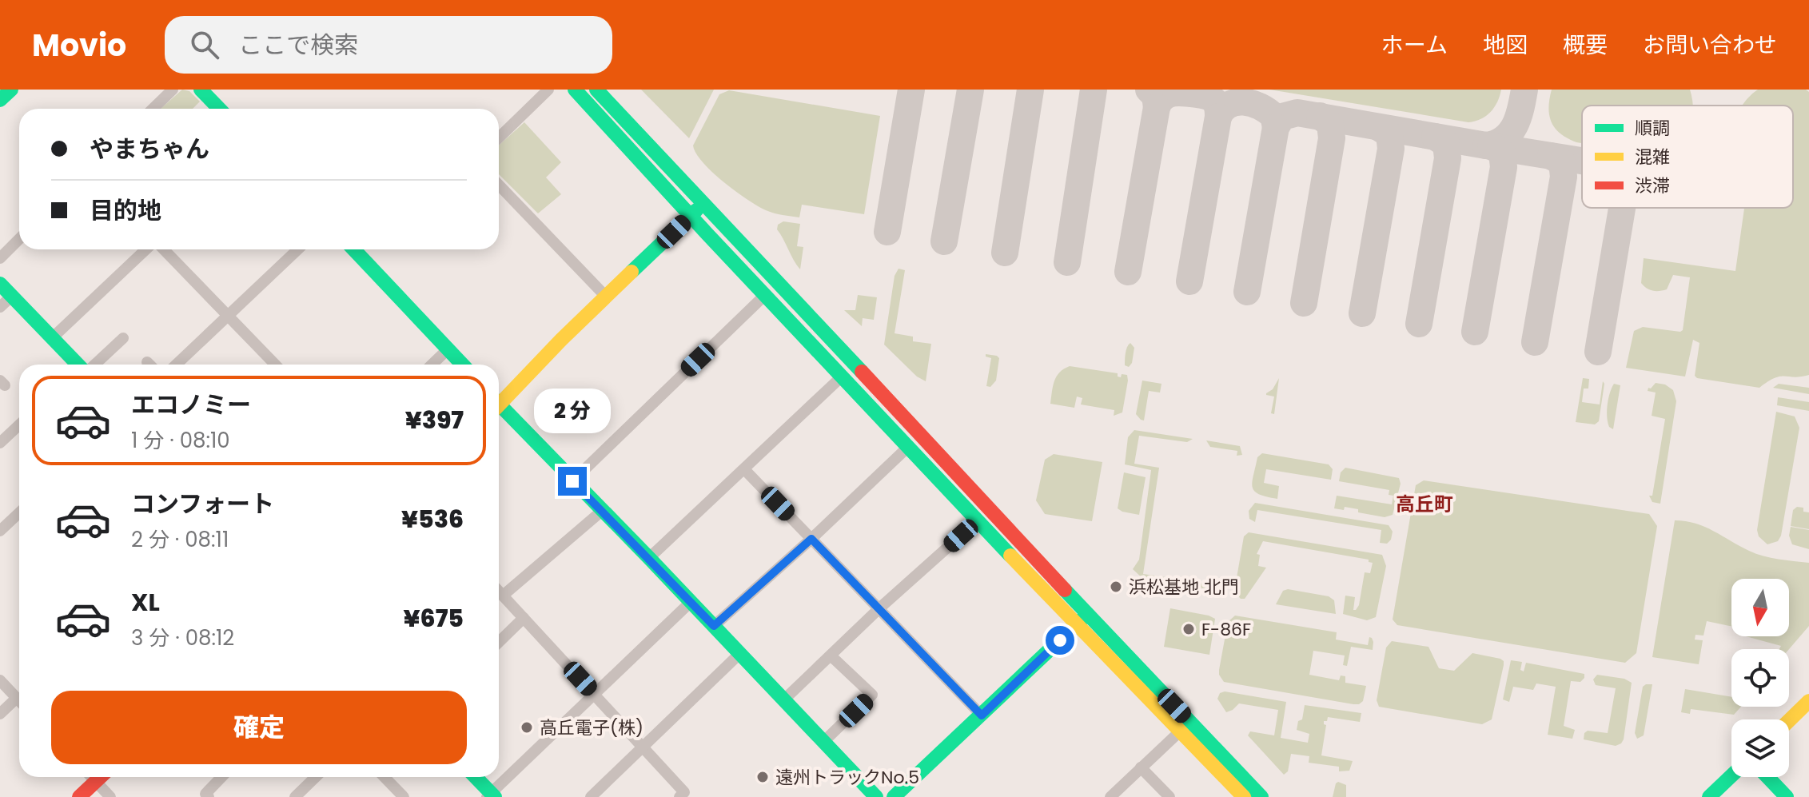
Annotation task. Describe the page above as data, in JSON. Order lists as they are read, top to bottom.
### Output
{
  "districts": ["高丘町"],
  "places": [
    "浜松基地 北門",
    "F-86F",
    "高丘電子(株)",
    "遠州トラックNo.5"
  ],
  "legend": ["順調", "混雑", "渋滞"],
  "north": "bottom",
  "page": {
    "header": "Movio",
    "search": "ここで検索",
    "nav": [
      "ホーム",
      "地図",
      "概要",
      "お問い合わせ"
    ],
    "banner": ["やまちゃん", "目的地"],
    "list": [
      {
        "name": "エコノミー",
        "note": "1 分 · 08:10",
        "value": "¥397"
      },
      {
        "name": "コンフォート",
        "note": "2 分 · 08:11",
        "value": "¥536"
      },
      {
        "name": "XL",
        "note": "3 分 · 08:12",
        "value": "¥675"
      }
    ],
    "bubble": "2 分",
    "buttons": "確定"
  }
}
